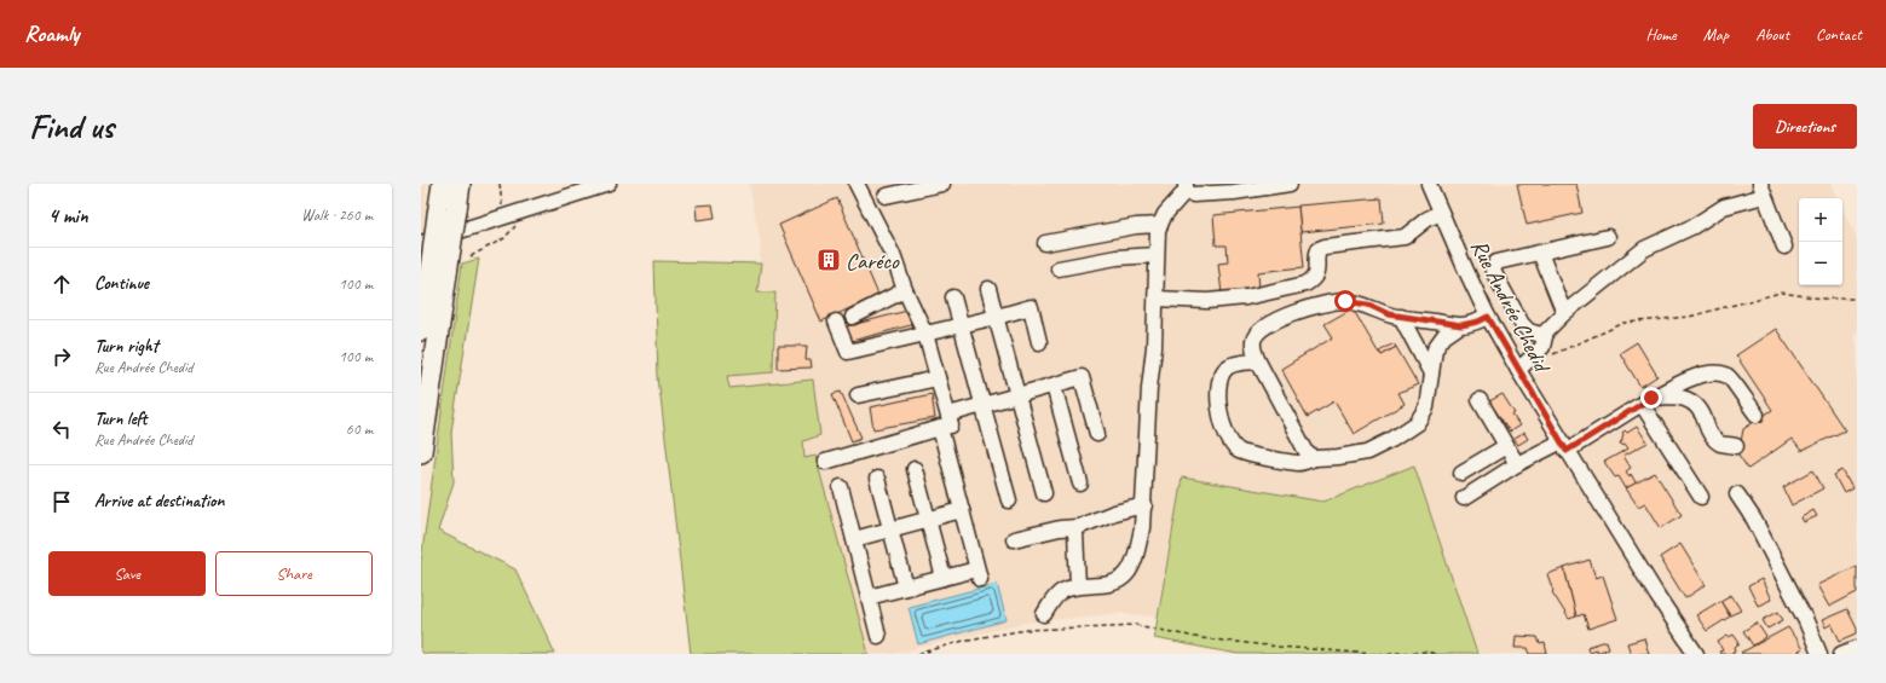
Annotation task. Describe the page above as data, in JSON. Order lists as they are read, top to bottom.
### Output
{
  "streets": {
    "street": ["Rue Andrée Chedid"]
  },
  "places": {
    "building": ["Caréco"]
  },
  "page": {
    "header": "Roamly",
    "nav": [
      "Home",
      "Map",
      "About",
      "Contact"
    ],
    "buttons": [
      "Directions",
      ["Save", "Share"]
    ],
    "title": "Find us",
    "heading": ["4 min", "Walk · 260 m"],
    "map_buttons": ["+", "−"],
    "list": [
      ["Continue", "100 m"],
      ["Turn right", "Rue Andrée Chedid", "100 m"],
      ["Turn left", "Rue Andrée Chedid", "60 m"],
      "Arrive at destination"
    ]
  }
}
